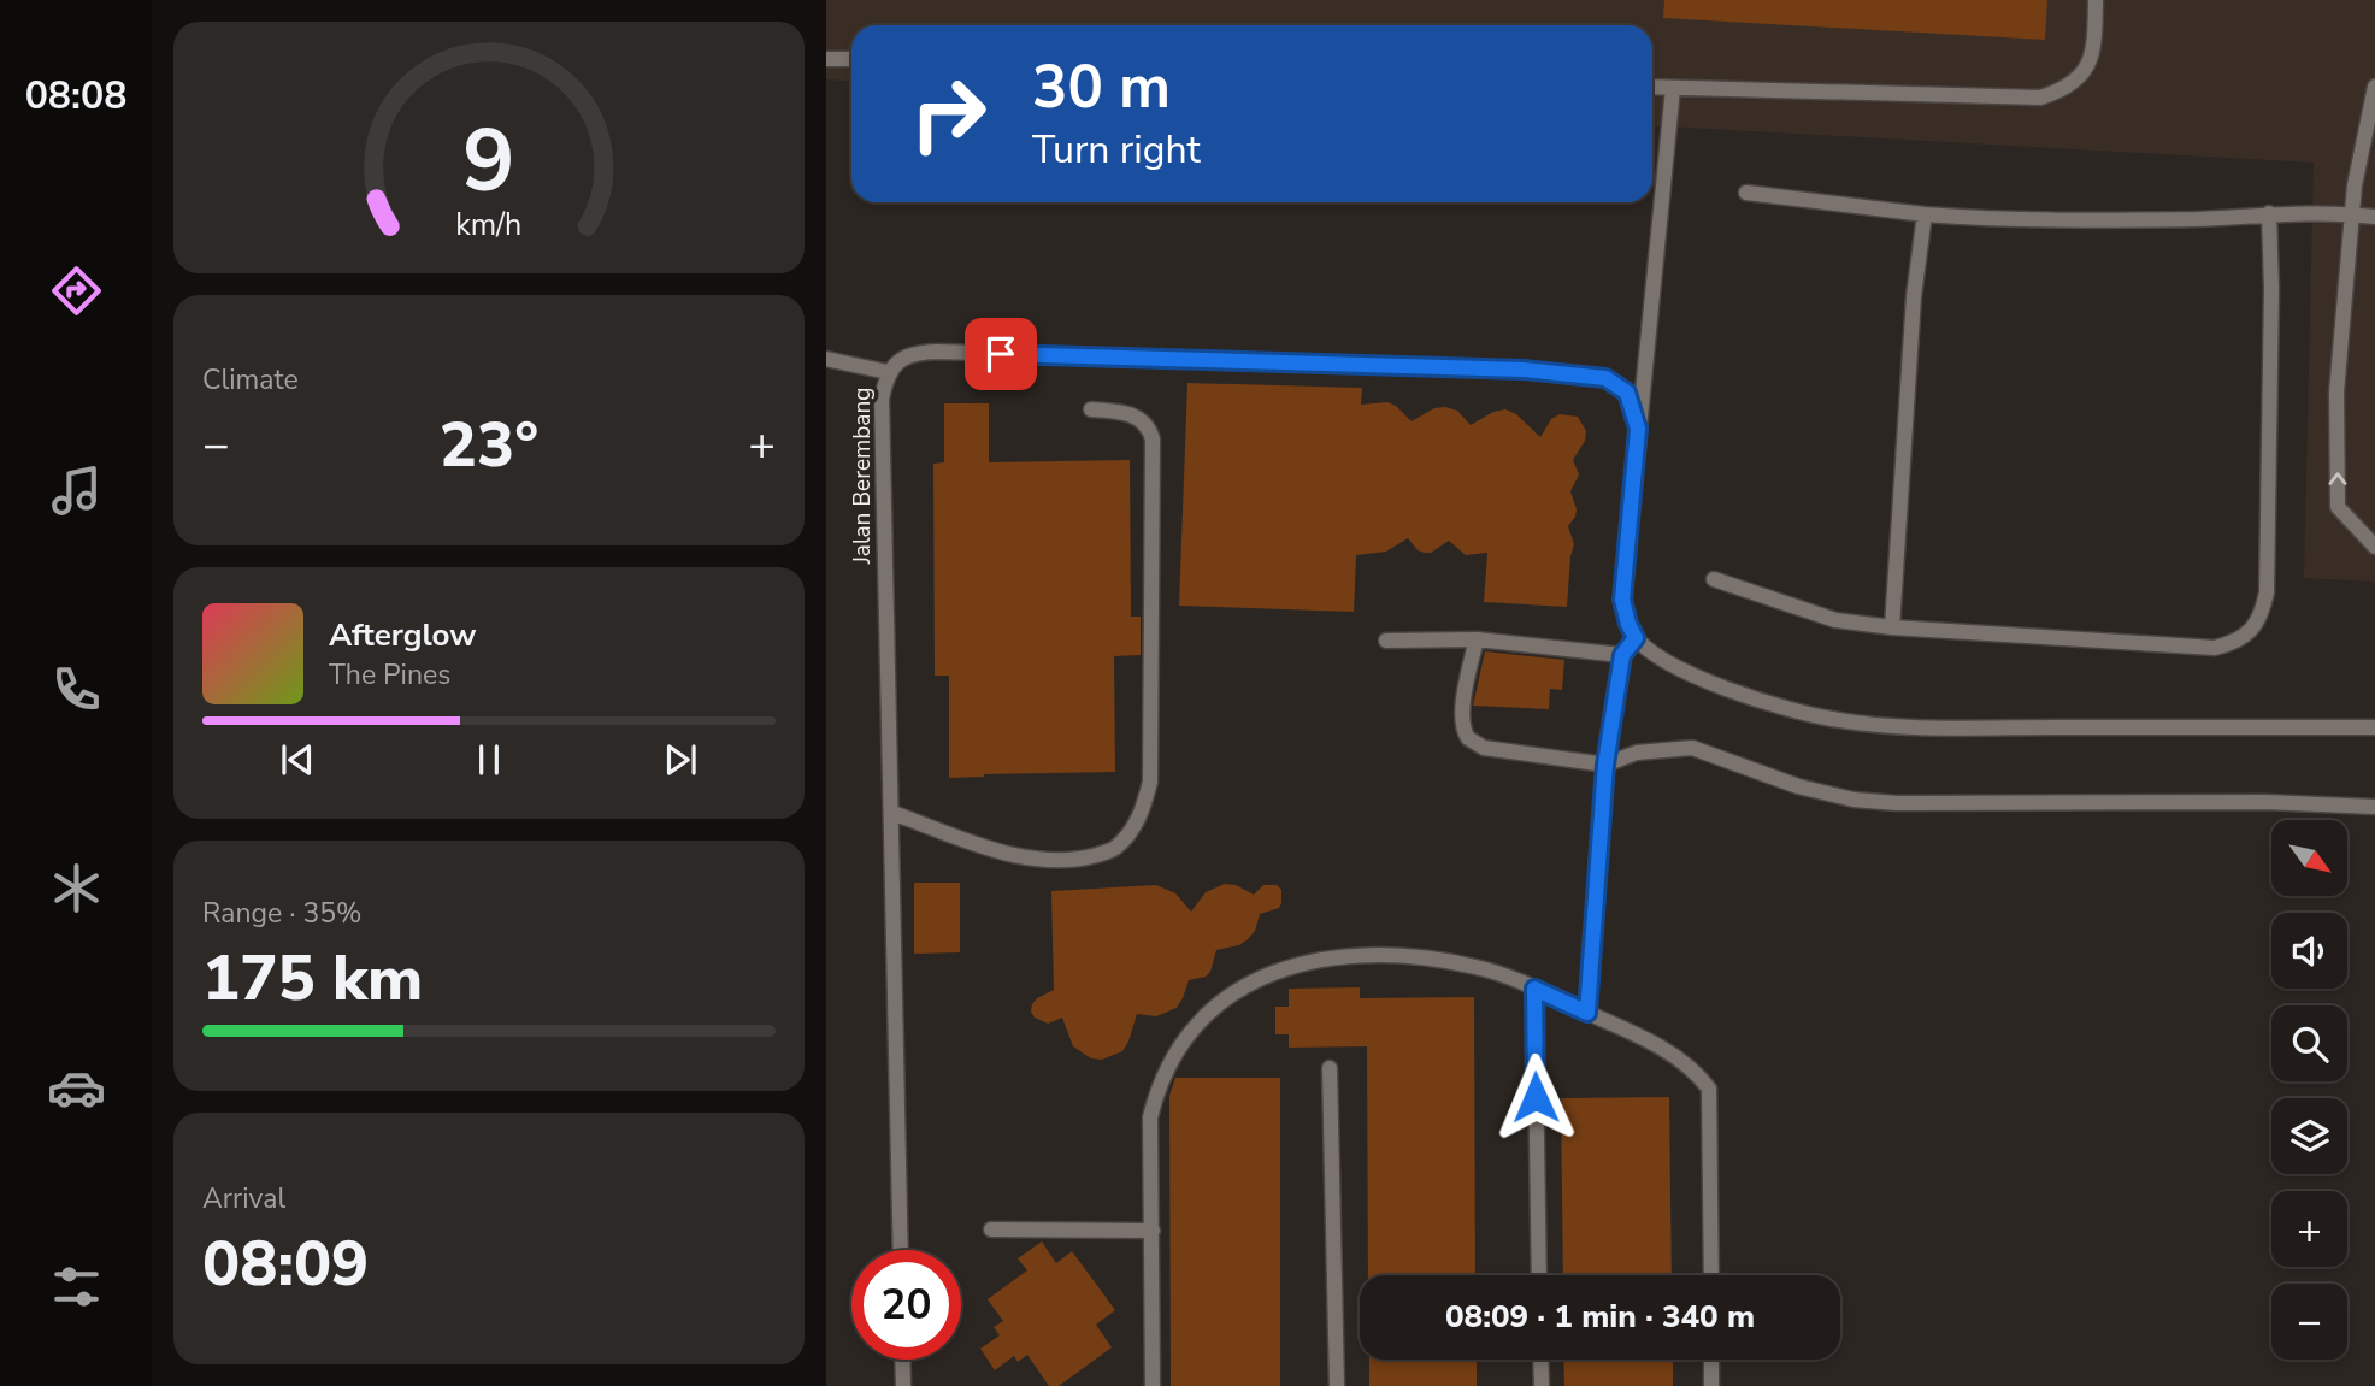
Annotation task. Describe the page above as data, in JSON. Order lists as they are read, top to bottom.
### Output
{
  "streets": {
    "lane": ["Jalan Berembang"]
  },
  "north": "bottom right",
  "page": {
    "tabs": "08:08",
    "turn": ["30 m", "Turn right"],
    "tile": [
      "Climate",
      ["Range · 35%", "175 km"],
      ["Arrival", "08:09"]
    ],
    "heat": ["−", "23°", "+"],
    "song": ["Afterglow", "The Pines"],
    "map_buttons": ["+", "−"],
    "limit": "20",
    "trip": "08:09 · 1 min · 340 m",
    "gauge": ["9", "km/h"]
  }
}
